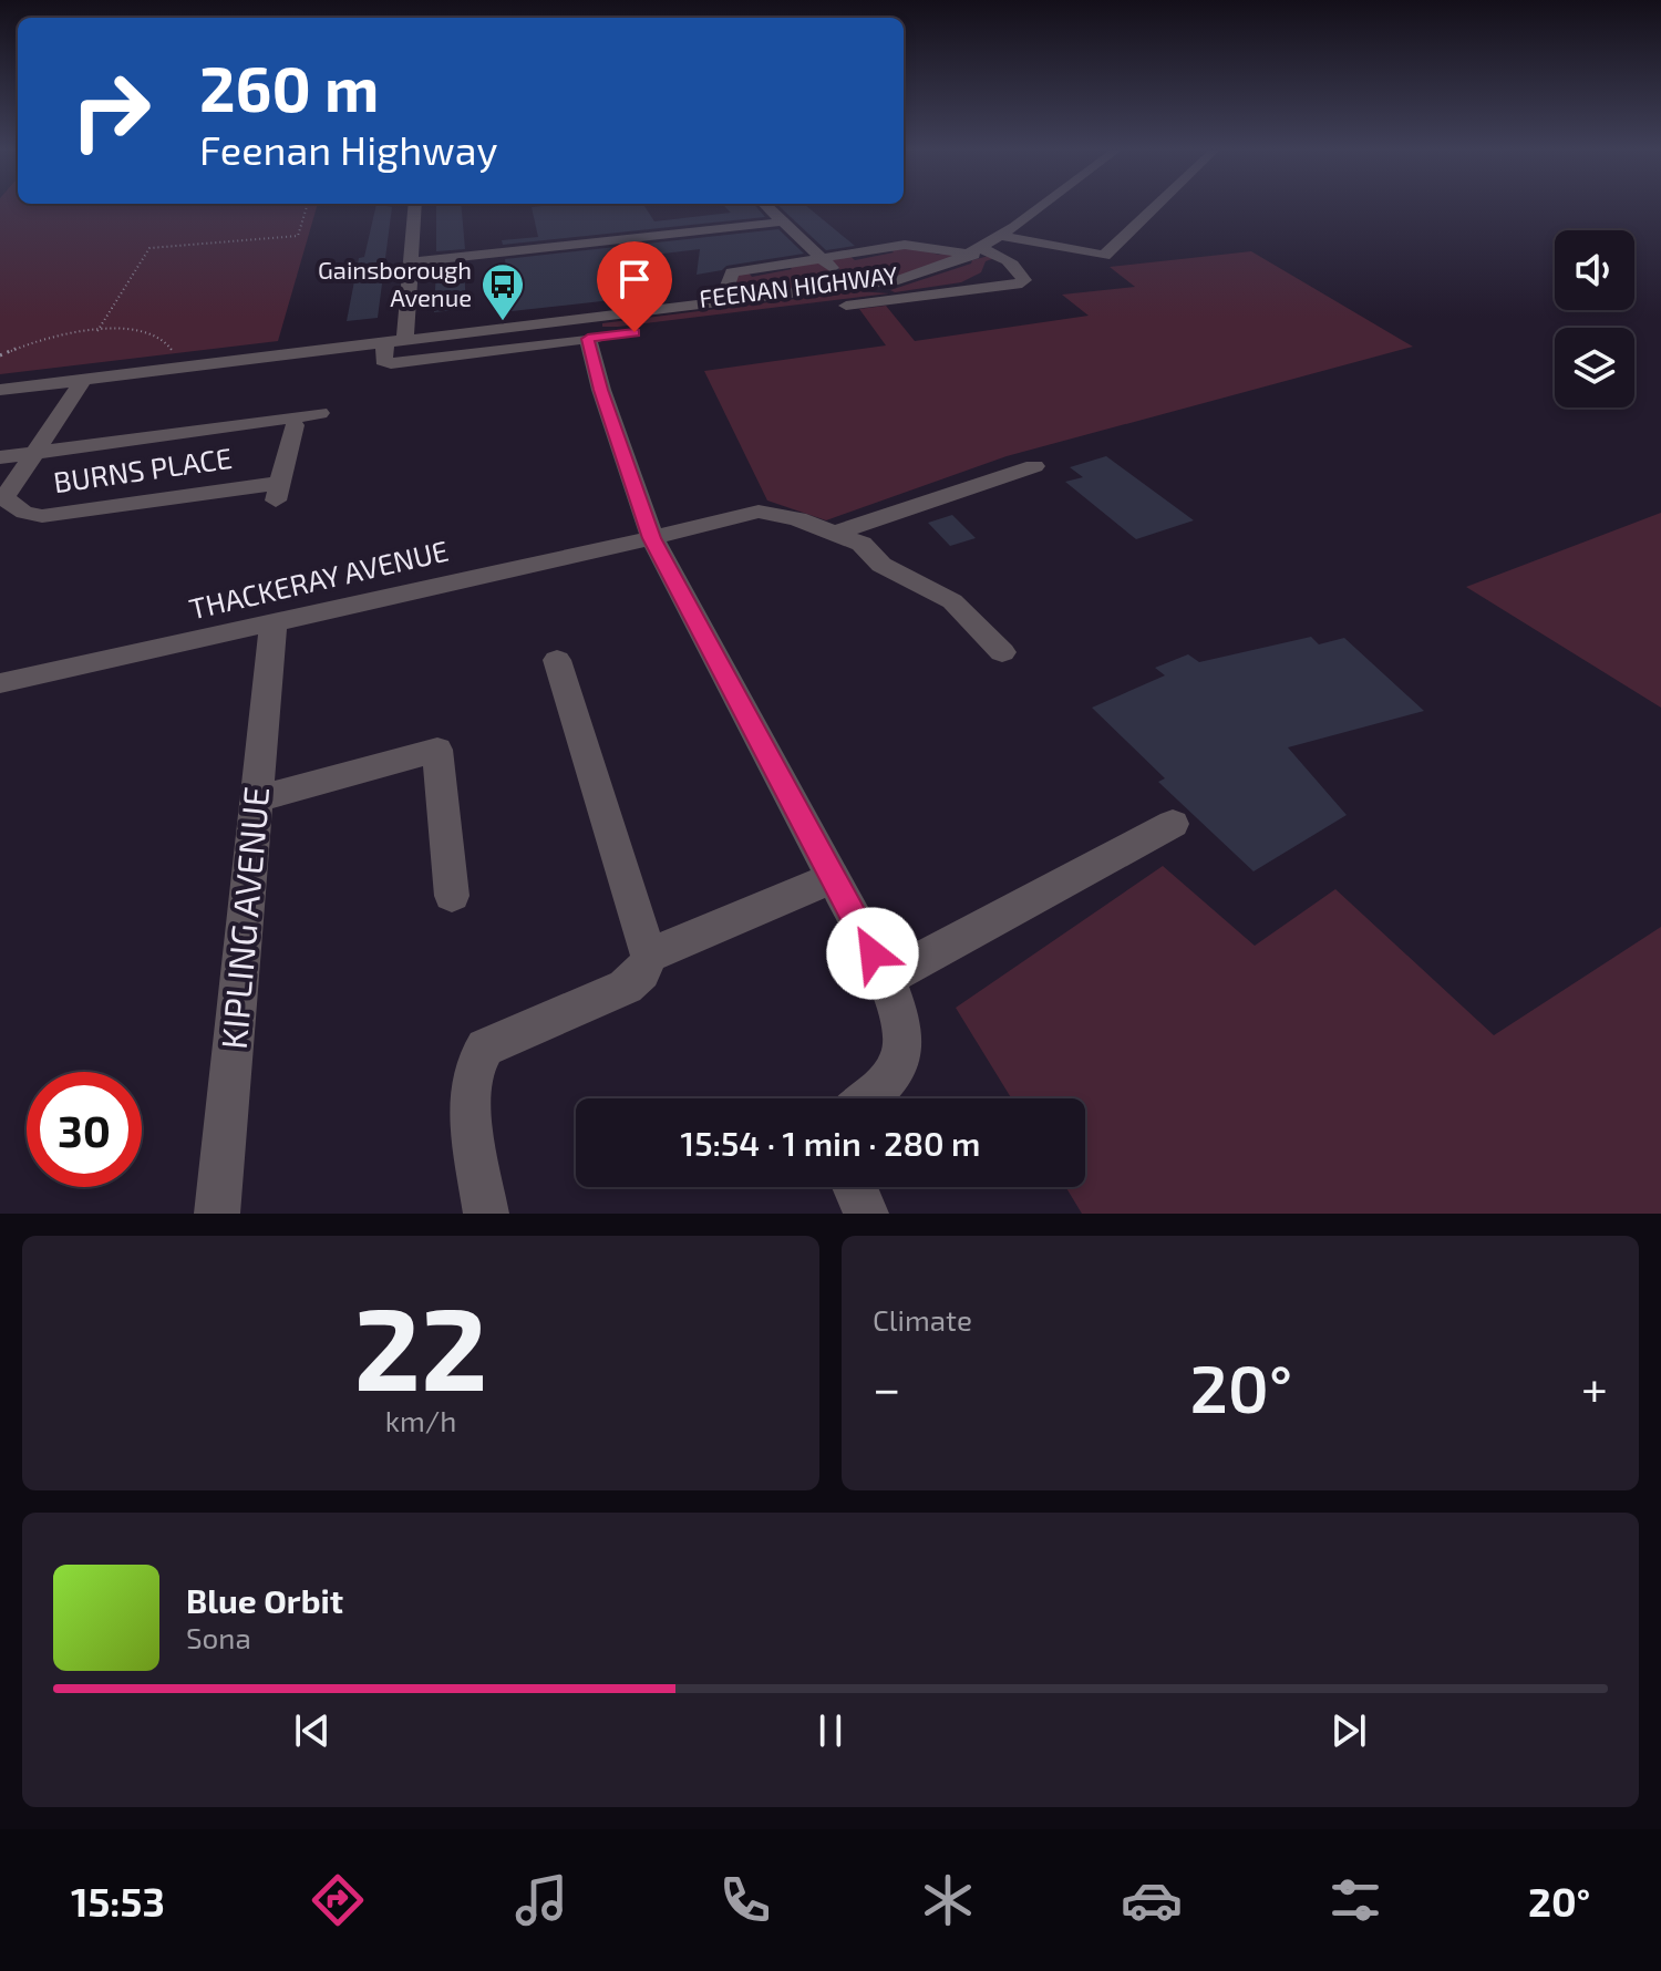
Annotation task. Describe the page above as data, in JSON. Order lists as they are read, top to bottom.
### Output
{
  "streets": {
    "street": [
      "FEENAN HIGHWAY",
      "BURNS PLACE",
      "THACKERAY AVENUE",
      "KIPLING AVENUE"
    ]
  },
  "crossings": [
    ["FEENAN HIGHWAY", "BURNS PLACE"],
    ["THACKERAY AVENUE", "KIPLING AVENUE"]
  ],
  "places": {
    "bus stop": ["Gainsborough Avenue"]
  },
  "page": {
    "turn": ["260 m", "Feenan Highway"],
    "limit": "30",
    "trip": "15:54 · 1 min · 280 m",
    "tile": [
      ["22", "km/h"],
      "Climate"
    ],
    "heat": ["−", "20°", "+"],
    "song": ["Blue Orbit", "Sona"],
    "tabs": ["15:53", "20°"]
  }
}
